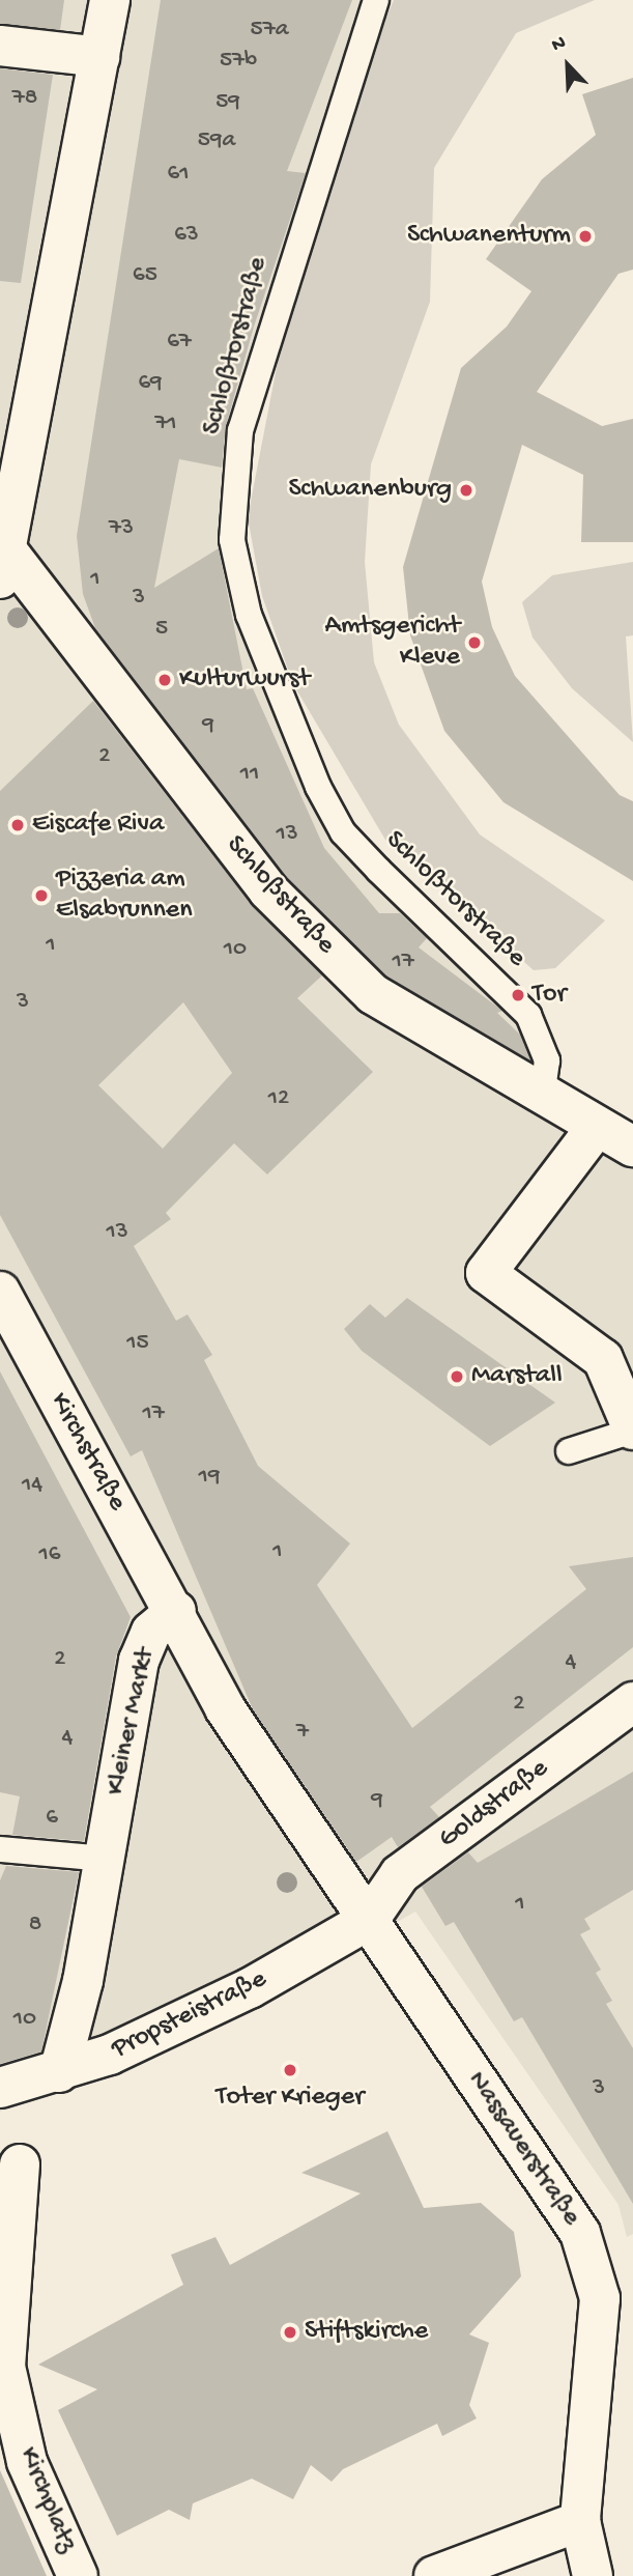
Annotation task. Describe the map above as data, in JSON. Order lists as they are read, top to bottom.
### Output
{
  "streets": {
    "street": [
      "Schloßstraße",
      "Kirchstraße",
      "Kleiner Markt",
      "Goldstraße",
      "Propsteistraße",
      "Nassauerstraße",
      "Kirchplatz"
    ],
    "lane": ["Schloßtorstraße"]
  },
  "crossings": [
    ["Schloßtorstraße", "Schloßstraße"],
    ["Kirchstraße", "Kleiner Markt"],
    ["Kleiner Markt", "Goldstraße"],
    ["Kleiner Markt", "Propsteistraße"],
    ["Kleiner Markt", "Nassauerstraße"],
    ["Goldstraße", "Propsteistraße"],
    ["Goldstraße", "Nassauerstraße"],
    ["Propsteistraße", "Nassauerstraße"]
  ],
  "places": [
    "Schwanenturm",
    "Schwanenburg",
    "Amtsgericht Kleve",
    "Kulturwurst",
    "Eiscafe Riva",
    "Pizzeria am Elsabrunnen",
    "Tor",
    "Marstall",
    "Toter Krieger",
    "Stiftskirche"
  ],
  "house_numbers": [
    "57a",
    "57b",
    "78",
    "59",
    "59a",
    "61",
    "63",
    "65",
    "67",
    "69",
    "71",
    "73",
    "1",
    "3",
    "5",
    "9",
    "2",
    "11",
    "13",
    "1",
    "10",
    "17",
    "3",
    "12",
    "13",
    "15",
    "17",
    "19",
    "14",
    "1",
    "16",
    "2",
    "4",
    "2",
    "7",
    "4",
    "9",
    "6",
    "1",
    "8",
    "10",
    "3"
  ],
  "north": "top left"
}
